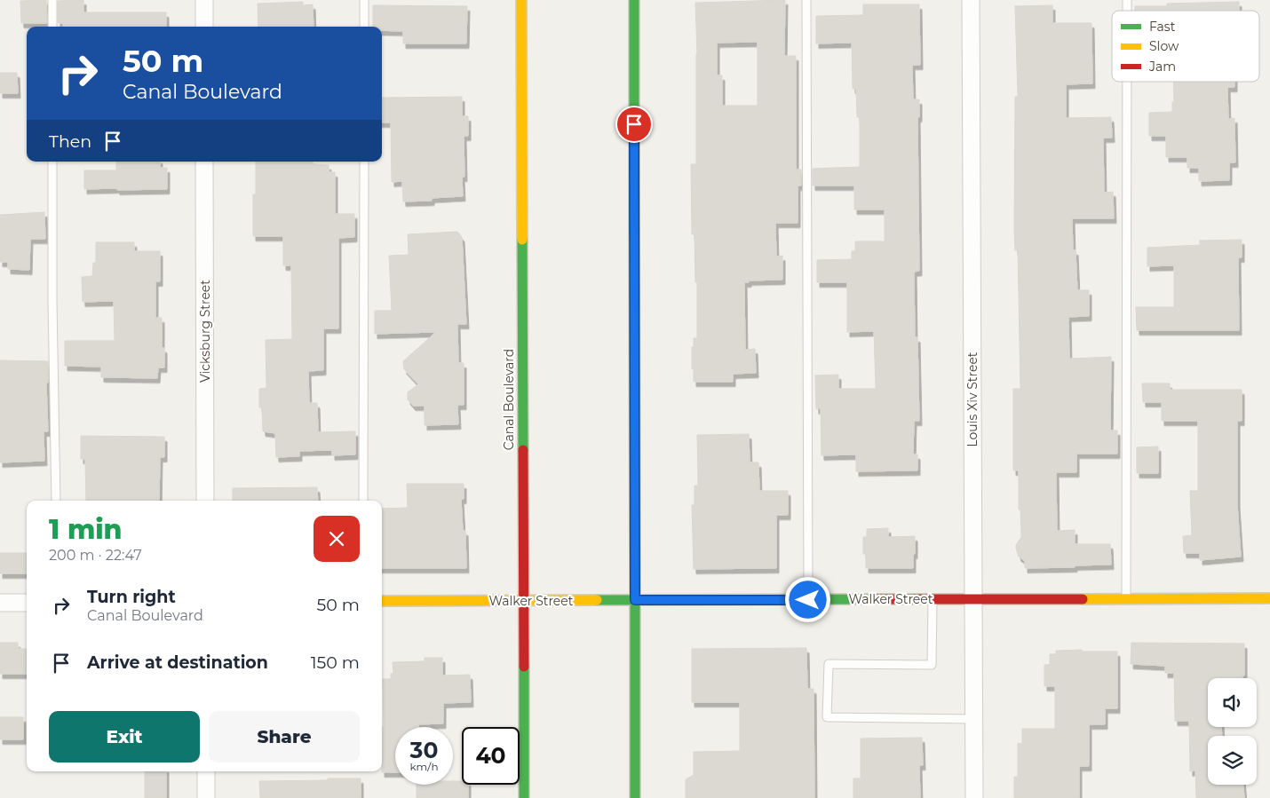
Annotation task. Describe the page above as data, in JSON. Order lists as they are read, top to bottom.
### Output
{
  "streets": {
    "main road": ["Canal Boulevard", "Walker Street"],
    "street": ["Vicksburg Street", "Louis Xiv Street"]
  },
  "crossings": [
    ["Canal Boulevard", "Walker Street"],
    ["Louis Xiv Street", "Walker Street"]
  ],
  "legend": ["Fast", "Slow", "Jam"],
  "page": {
    "turn": ["50 m", "Canal Boulevard"],
    "then": "Then",
    "heading": ["1 min", "200 m · 22:47"],
    "list": [
      {
        "name": "Turn right",
        "note": "Canal Boulevard",
        "value": "50 m"
      },
      {
        "name": "Arrive at destination",
        "value": "150 m"
      }
    ],
    "buttons": ["Exit", "Share"],
    "speed": "30 km/h",
    "limit": "40"
  }
}
